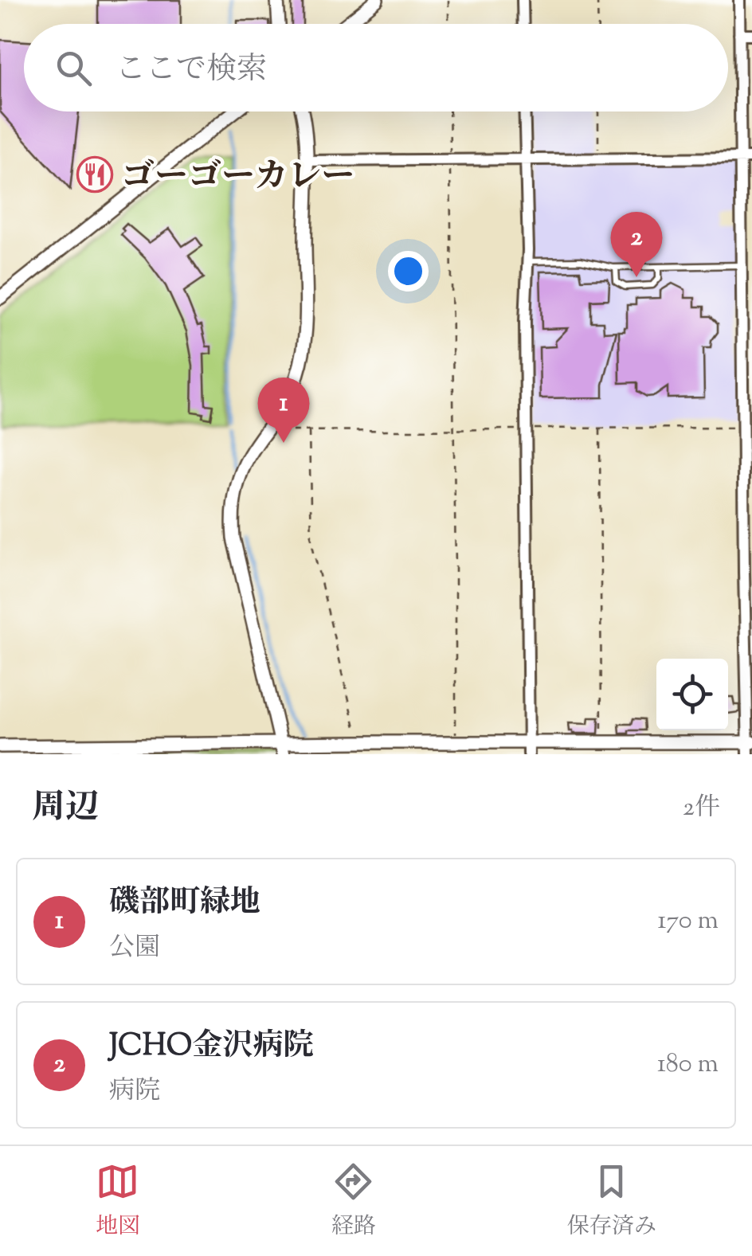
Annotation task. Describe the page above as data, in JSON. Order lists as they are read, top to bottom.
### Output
{
  "places": {
    "restaurant": ["ゴーゴーカレー"]
  },
  "page": {
    "search": "ここで検索",
    "pins": ["2", "1"],
    "heading": ["周辺", "2件"],
    "list": [
      {
        "mark": "1",
        "name": "磯部町緑地",
        "note": "公園",
        "value": "170 m"
      },
      {
        "mark": "2",
        "name": "JCHO金沢病院",
        "note": "病院",
        "value": "180 m"
      }
    ],
    "nav": ["地図", "経路", "保存済み"]
  }
}
